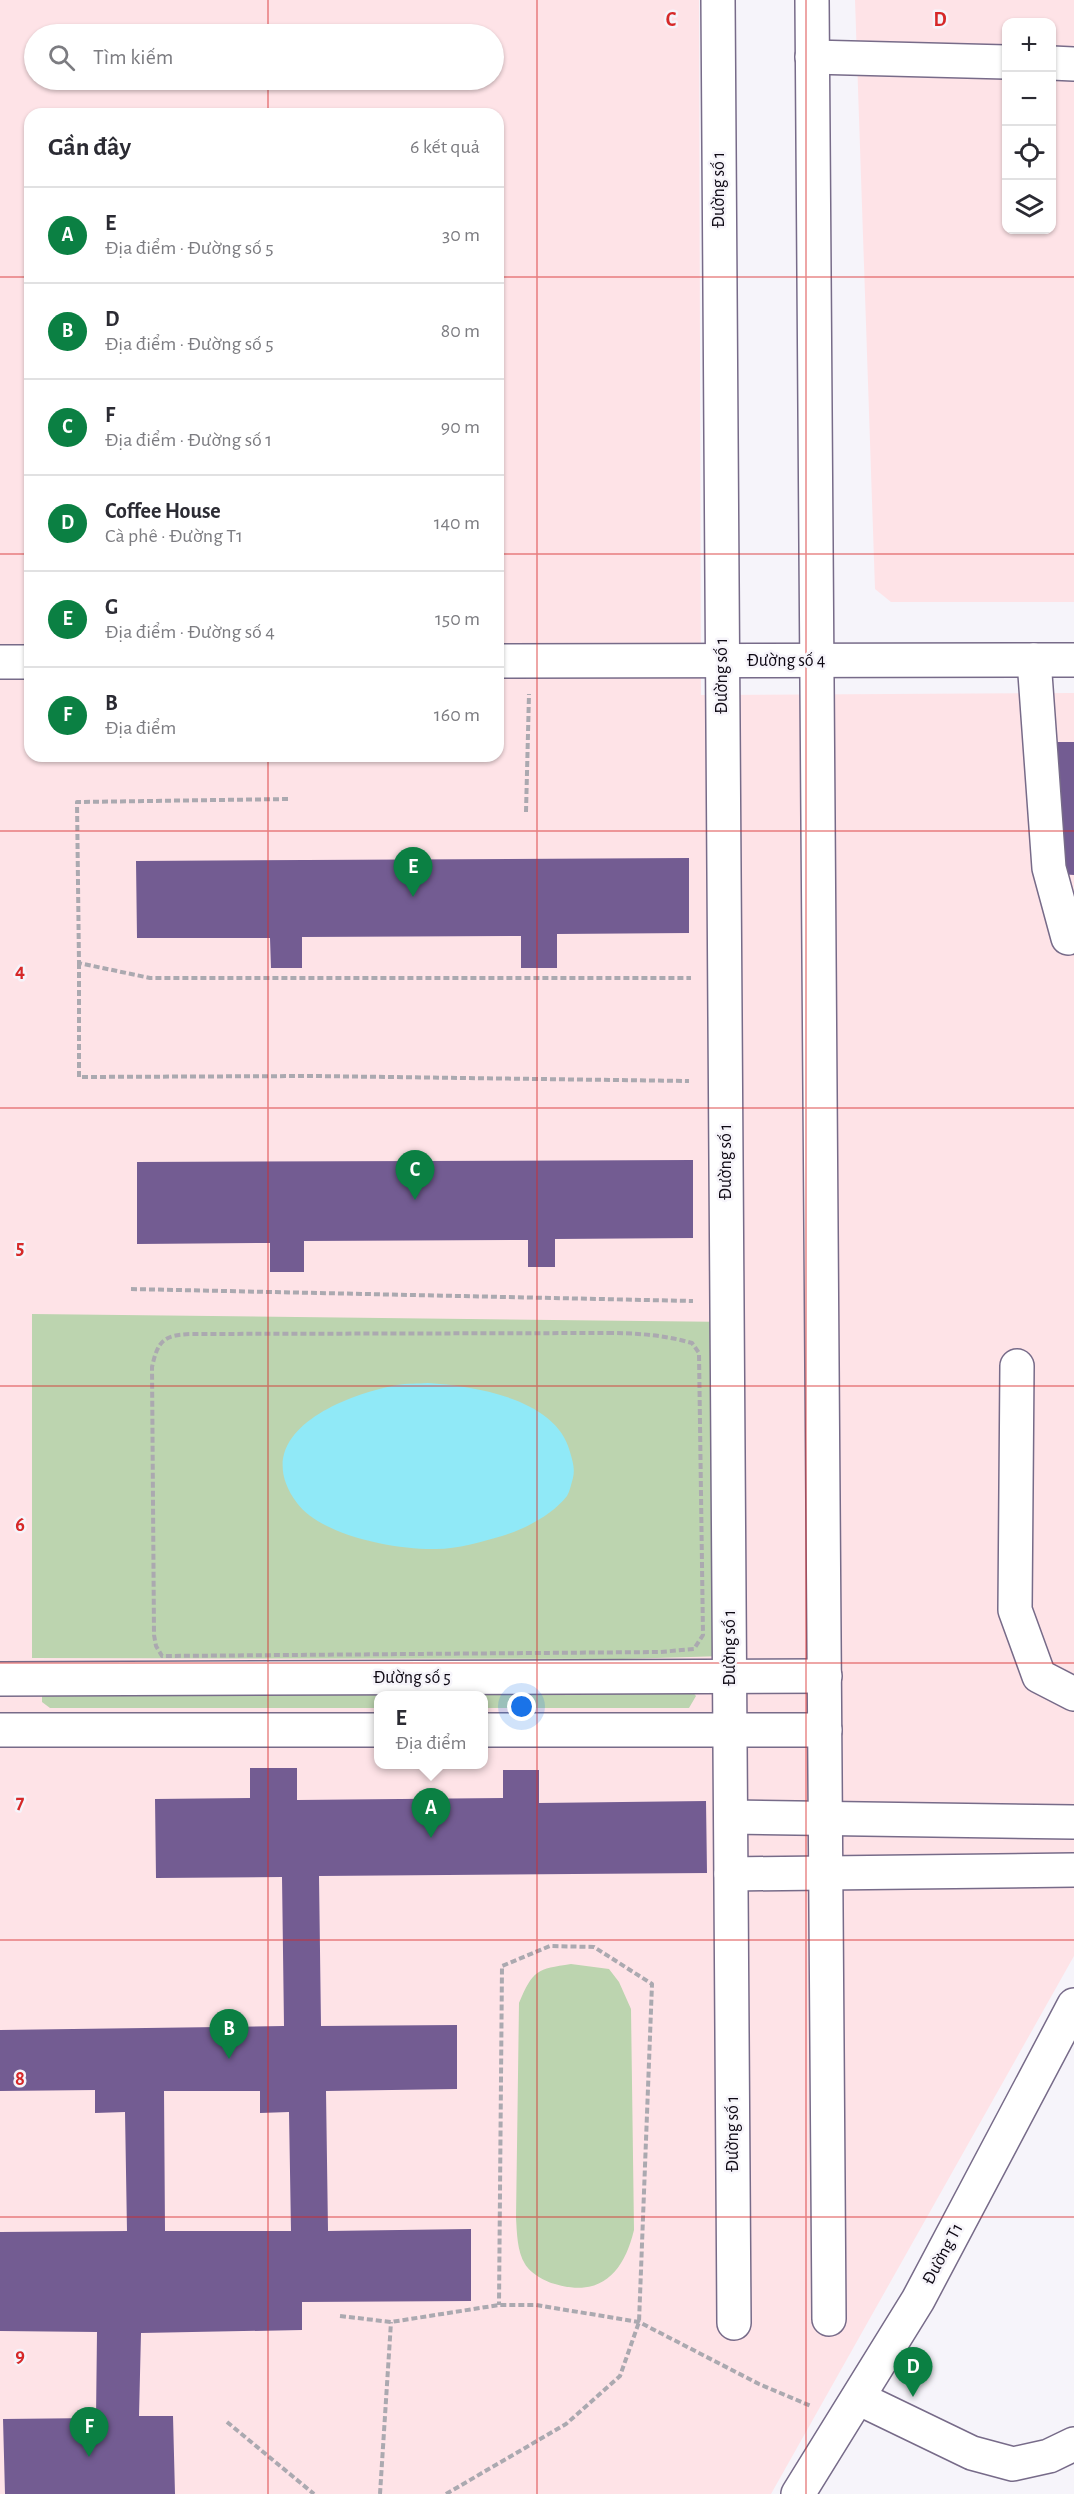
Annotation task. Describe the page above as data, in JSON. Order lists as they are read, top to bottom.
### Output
{
  "streets": {
    "street": [
      "Đường số 1",
      "Đường số 4",
      "Đường số 5",
      "Đường T1"
    ]
  },
  "crossings": [
    ["Đường số 1", "Đường số 4"],
    ["Đường số 1", "Đường số 5"]
  ],
  "page": {
    "map_buttons": ["+", "−"],
    "search": "Tìm kiếm",
    "heading": ["Gần đây", "6 kết quả"],
    "list": [
      {
        "mark": "A",
        "name": "E",
        "note": "Địa điểm · Đường số 5",
        "value": "30 m"
      },
      {
        "mark": "B",
        "name": "D",
        "note": "Địa điểm · Đường số 5",
        "value": "80 m"
      },
      {
        "mark": "C",
        "name": "F",
        "note": "Địa điểm · Đường số 1",
        "value": "90 m"
      },
      {
        "mark": "D",
        "name": "Coffee House",
        "note": "Cà phê · Đường T1",
        "value": "140 m"
      },
      {
        "mark": "E",
        "name": "G",
        "note": "Địa điểm · Đường số 4",
        "value": "150 m"
      },
      {
        "mark": "F",
        "name": "B",
        "note": "Địa điểm",
        "value": "160 m"
      }
    ],
    "pins": [
      "E",
      "C",
      "A",
      "B",
      "D",
      "F"
    ],
    "popup": ["E", "Địa điểm"]
  },
  "grid": {
    "columns": ["C", "D"],
    "rows": [
      "4",
      "5",
      "6",
      "7",
      "8",
      "9"
    ]
  }
}
